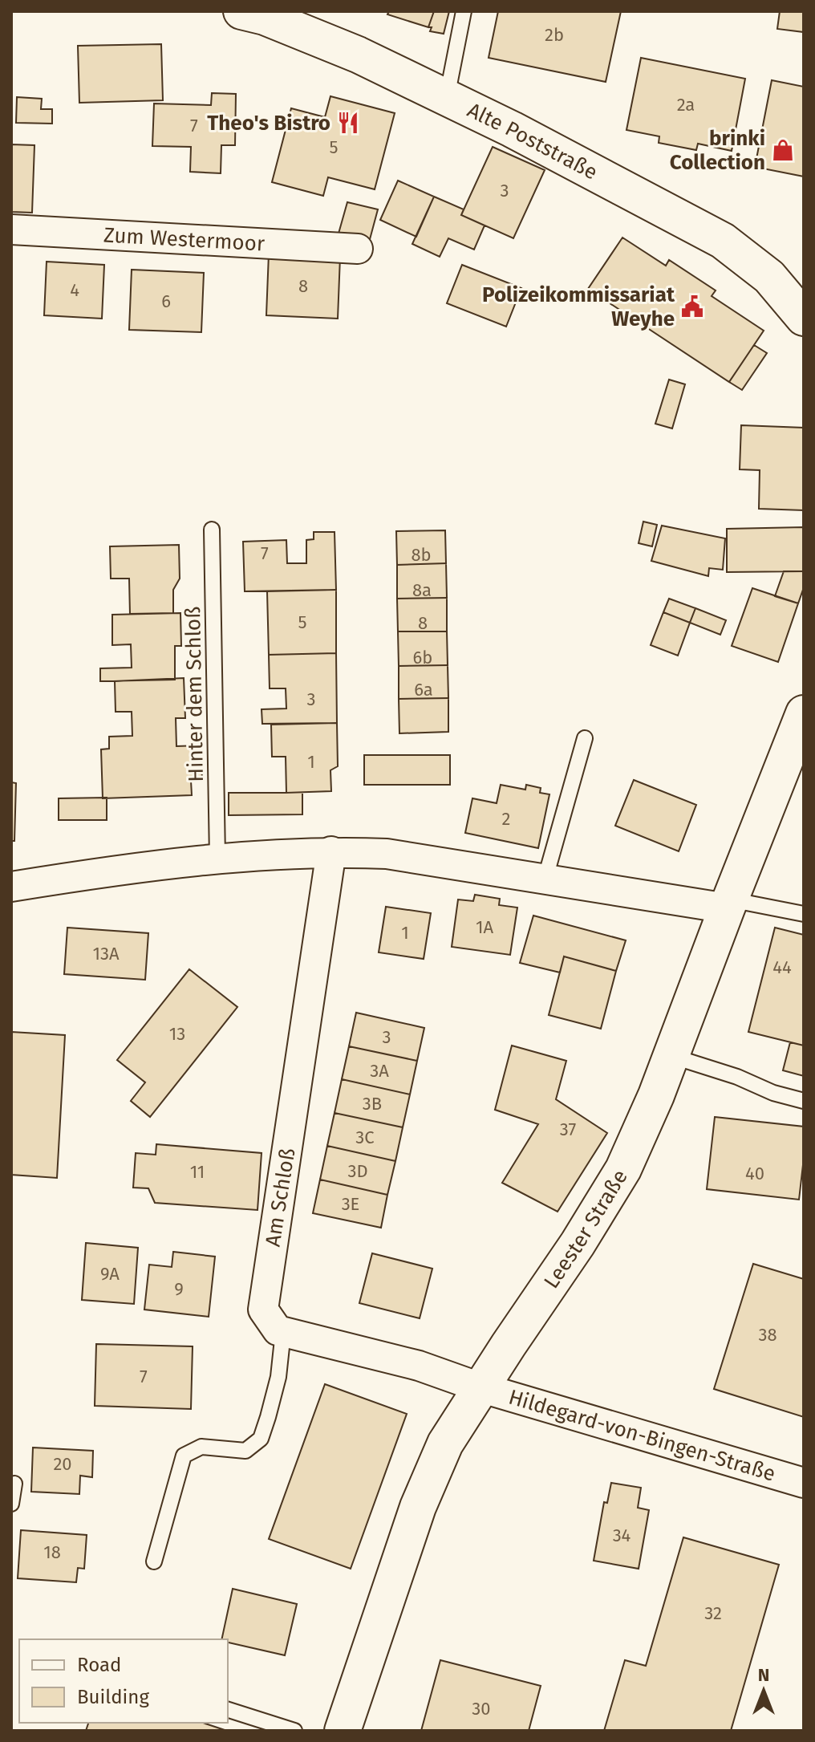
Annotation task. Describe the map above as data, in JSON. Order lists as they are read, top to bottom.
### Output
{
  "streets": {
    "street": [
      "Alte Poststraße",
      "Zum Westermoor",
      "Am Schloß",
      "Leester Straße",
      "Hildegard-von-Bingen-Straße"
    ],
    "lane": ["Hinter dem Schloß"]
  },
  "crossings": [
    ["Leester Straße", "Hildegard-von-Bingen-Straße"]
  ],
  "places": {
    "restaurant": ["Theo's Bistro"],
    "shop": ["brinki Collection"],
    "public building": ["Polizeikommissariat Weyhe"]
  },
  "house_numbers": [
    "2b",
    "2a",
    "7",
    "5",
    "3",
    "8",
    "4",
    "6",
    "7",
    "8b",
    "8a",
    "5",
    "8",
    "6b",
    "6a",
    "3",
    "1",
    "2",
    "1A",
    "1",
    "13A",
    "44",
    "13",
    "3",
    "3A",
    "3B",
    "37",
    "3C",
    "3D",
    "11",
    "40",
    "3E",
    "9A",
    "9",
    "38",
    "7",
    "20",
    "34",
    "18",
    "32",
    "30"
  ],
  "legend": ["Road", "Building"],
  "north": "top"
}
